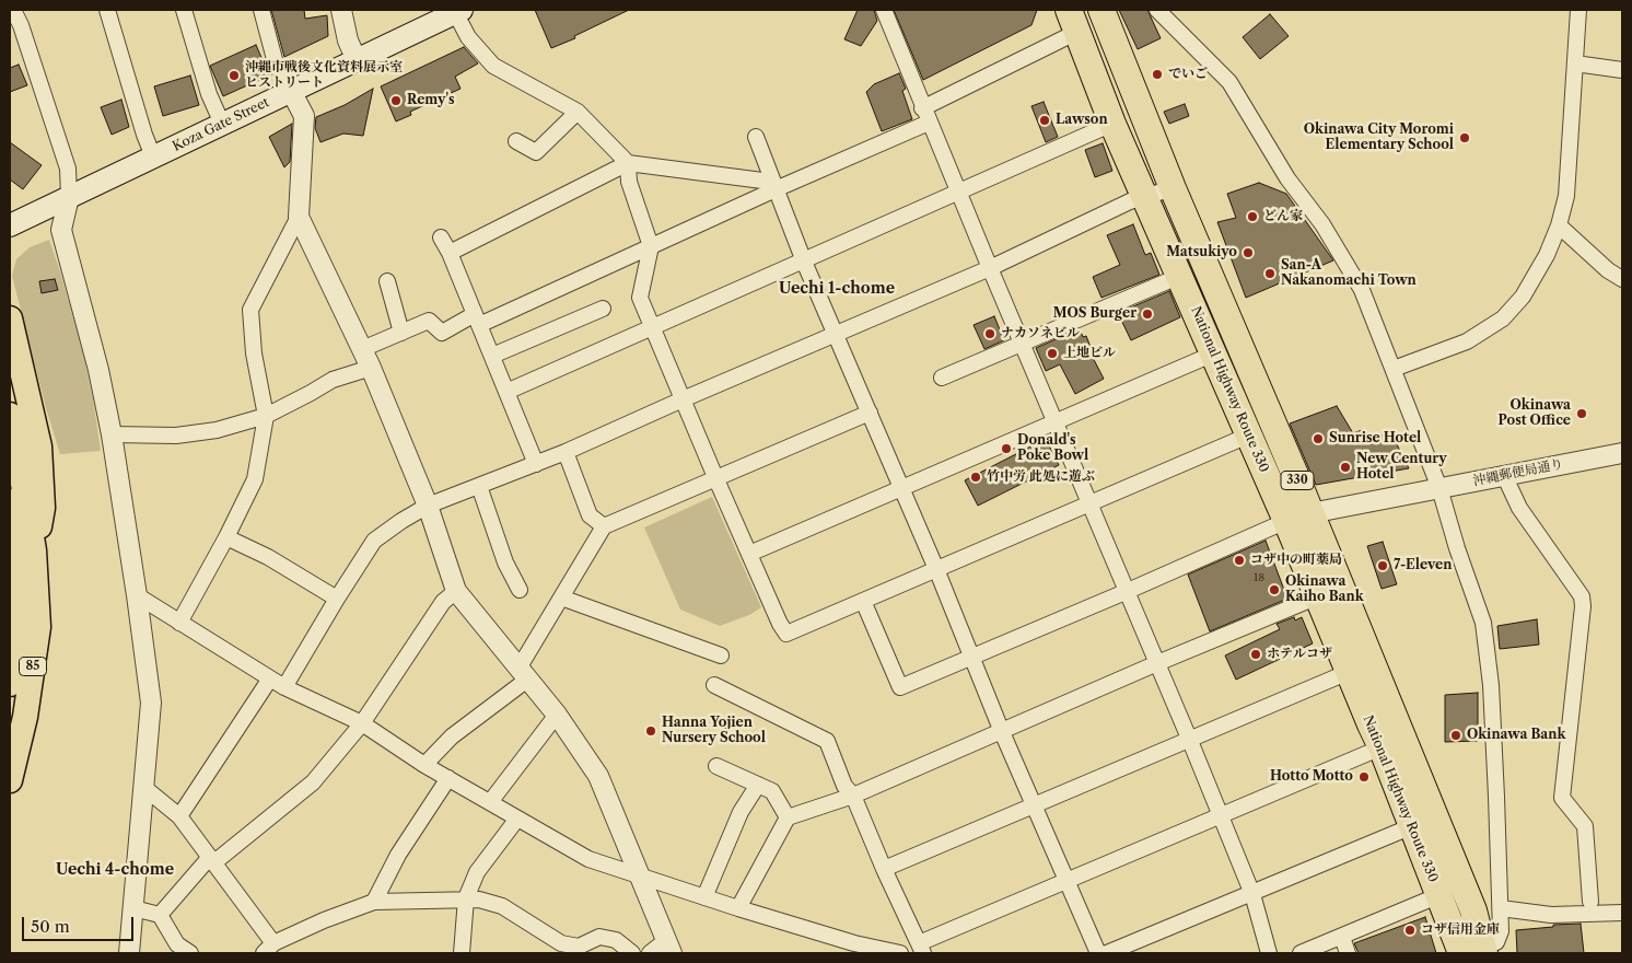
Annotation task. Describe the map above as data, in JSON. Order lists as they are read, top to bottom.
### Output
{
  "streets": {
    "highway": ["National Highway Route 330", "330"],
    "main road": ["Koza Gate Street", "85"],
    "street": ["沖縄郵便局通り"]
  },
  "crossings": [
    ["National Highway Route 330", "沖縄郵便局通り"]
  ],
  "districts": ["Uechi 1-chome", "Uechi 4-chome"],
  "places": [
    "でいご",
    "沖縄市戦後文化資料展示室 ヒストリート",
    "Remy's",
    "Lawson",
    "Okinawa City Moromi Elementary School",
    "どん家",
    "Matsukiyo",
    "San-A Nakanomachi Town",
    "MOS Burger",
    "ナカソネビル",
    "上地ビル",
    "Okinawa Post Office",
    "Sunrise Hotel",
    "Donald's Poke Bowl",
    "New Century Hotel",
    "竹中労 此処に遊ぶ",
    "コザ中の町薬局",
    "7-Eleven",
    "Okinawa Kaiho Bank",
    "ホテルコザ",
    "Hanna Yojien Nursery School",
    "Okinawa Bank",
    "Hotto Motto",
    "コザ信用金庫"
  ],
  "house_numbers": ["18"],
  "scale_bar": "50 m"
}
